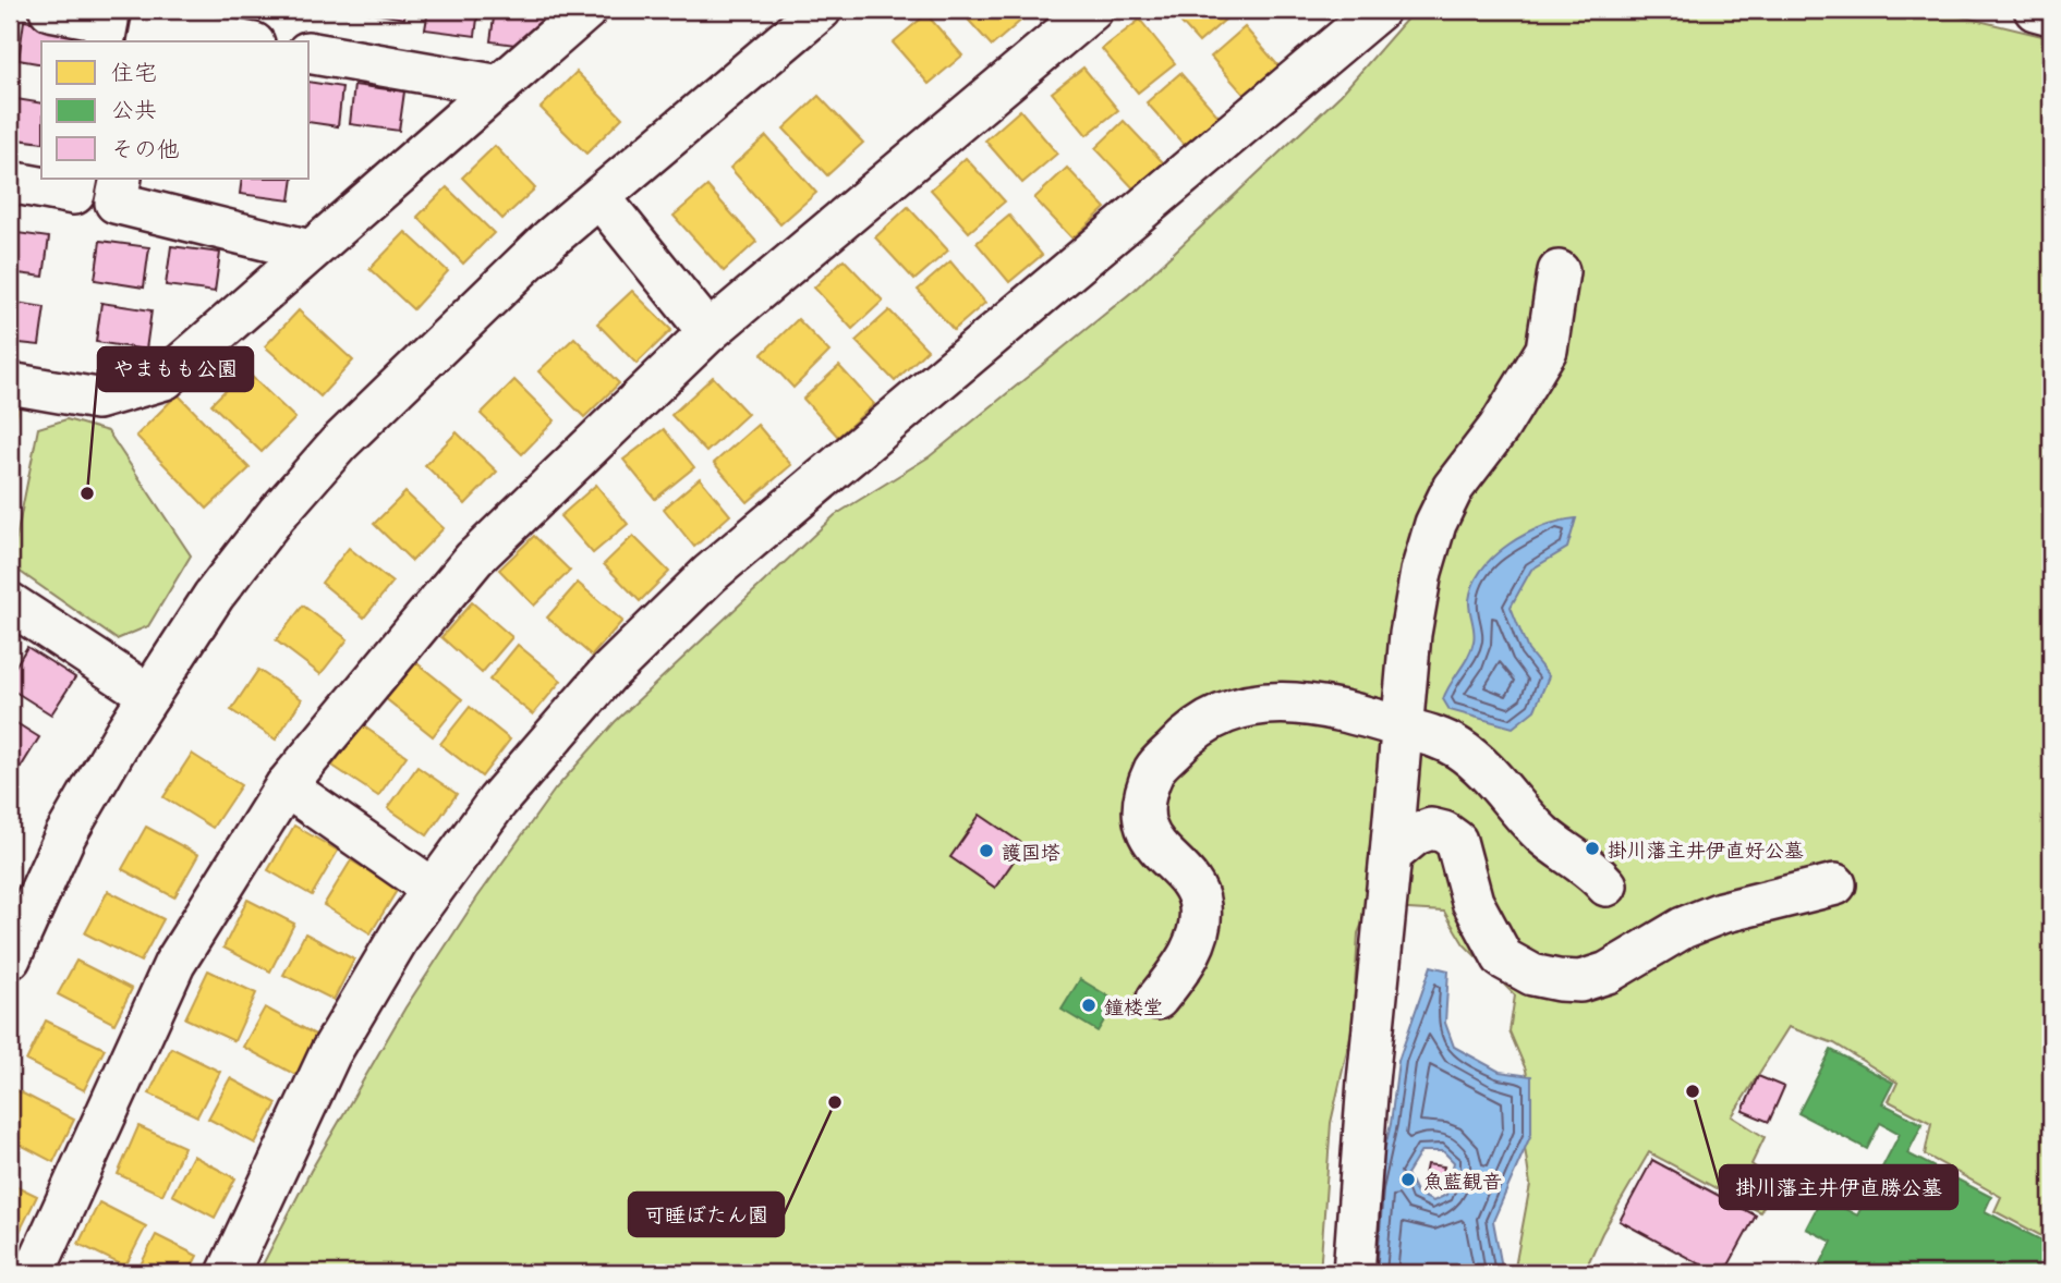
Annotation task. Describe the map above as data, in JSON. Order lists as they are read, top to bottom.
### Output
{
  "places": [
    "やまもも公園",
    "掛川藩主井伊直好公墓",
    "護国塔",
    "鐘楼堂",
    "掛川藩主井伊直勝公墓",
    "可睡ぼたん園",
    "魚藍観音"
  ],
  "legend": ["住宅", "公共", "その他"]
}
